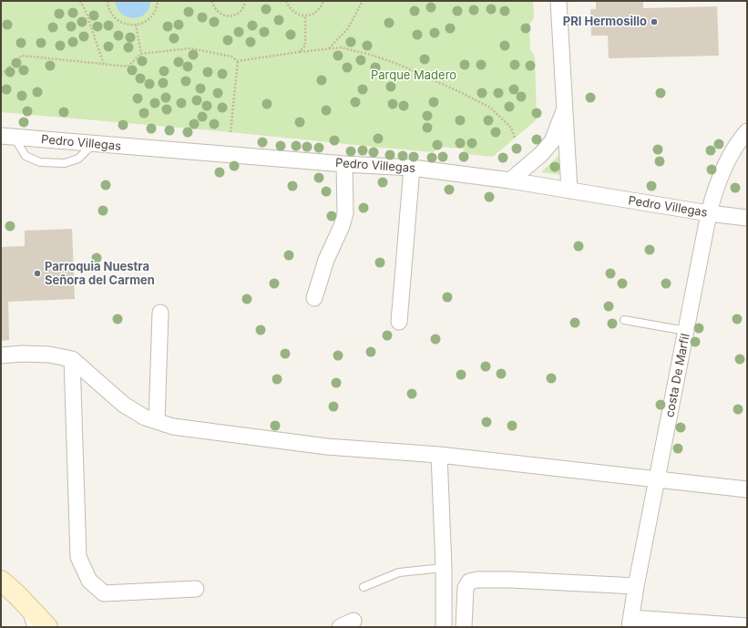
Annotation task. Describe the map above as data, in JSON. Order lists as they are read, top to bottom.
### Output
{
  "streets": {
    "street": ["Pedro Villegas", "costa De Marfil"]
  },
  "crossings": [
    ["Pedro Villegas", "costa De Marfil"]
  ],
  "parks": ["Parque Madero"],
  "places": ["PRI Hermosillo", "Parroquia Nuestra Señora del Carmen"]
}
